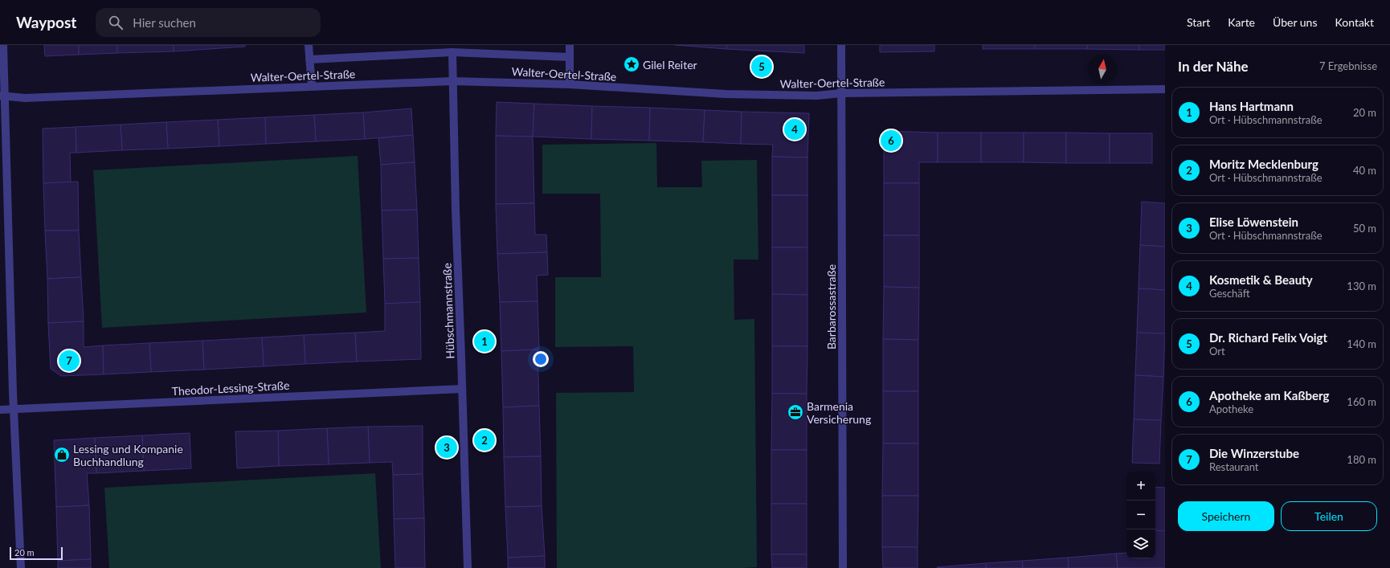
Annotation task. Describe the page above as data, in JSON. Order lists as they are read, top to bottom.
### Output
{
  "streets": {
    "street": [
      "Walter-Oertel-Straße",
      "Barbarossastraße",
      "Hübschmannstraße",
      "Theodor-Lessing-Straße"
    ]
  },
  "crossings": [
    ["Walter-Oertel-Straße", "Barbarossastraße"],
    ["Walter-Oertel-Straße", "Hübschmannstraße"],
    ["Hübschmannstraße", "Theodor-Lessing-Straße"]
  ],
  "places": {
    "place": ["Gilel Reiter"],
    "office": ["Barmenia Versicherung"],
    "shop": ["Lessing und Kompanie Buchhandlung"]
  },
  "scale_bar": "20 m",
  "north": "top",
  "page": {
    "header": "Waypost",
    "search": "Hier suchen",
    "nav": [
      "Start",
      "Karte",
      "Über uns",
      "Kontakt"
    ],
    "heading": ["In der Nähe", "7 Ergebnisse"],
    "pins": [
      "5",
      "4",
      "6",
      "1",
      "7",
      "2",
      "3"
    ],
    "list": [
      {
        "mark": "1",
        "name": "Hans Hartmann",
        "note": "Ort · Hübschmannstraße",
        "value": "20 m"
      },
      {
        "mark": "2",
        "name": "Moritz Mecklenburg",
        "note": "Ort · Hübschmannstraße",
        "value": "40 m"
      },
      {
        "mark": "3",
        "name": "Elise Löwenstein",
        "note": "Ort · Hübschmannstraße",
        "value": "50 m"
      },
      {
        "mark": "4",
        "name": "Kosmetik & Beauty",
        "note": "Geschäft",
        "value": "130 m"
      },
      {
        "mark": "5",
        "name": "Dr. Richard Felix Voigt",
        "note": "Ort",
        "value": "140 m"
      },
      {
        "mark": "6",
        "name": "Apotheke am Kaßberg",
        "note": "Apotheke",
        "value": "160 m"
      },
      {
        "mark": "7",
        "name": "Die Winzerstube",
        "note": "Restaurant",
        "value": "180 m"
      }
    ],
    "map_buttons": ["+", "−"],
    "buttons": ["Speichern", "Teilen"],
    "scale": "20 m"
  }
}
